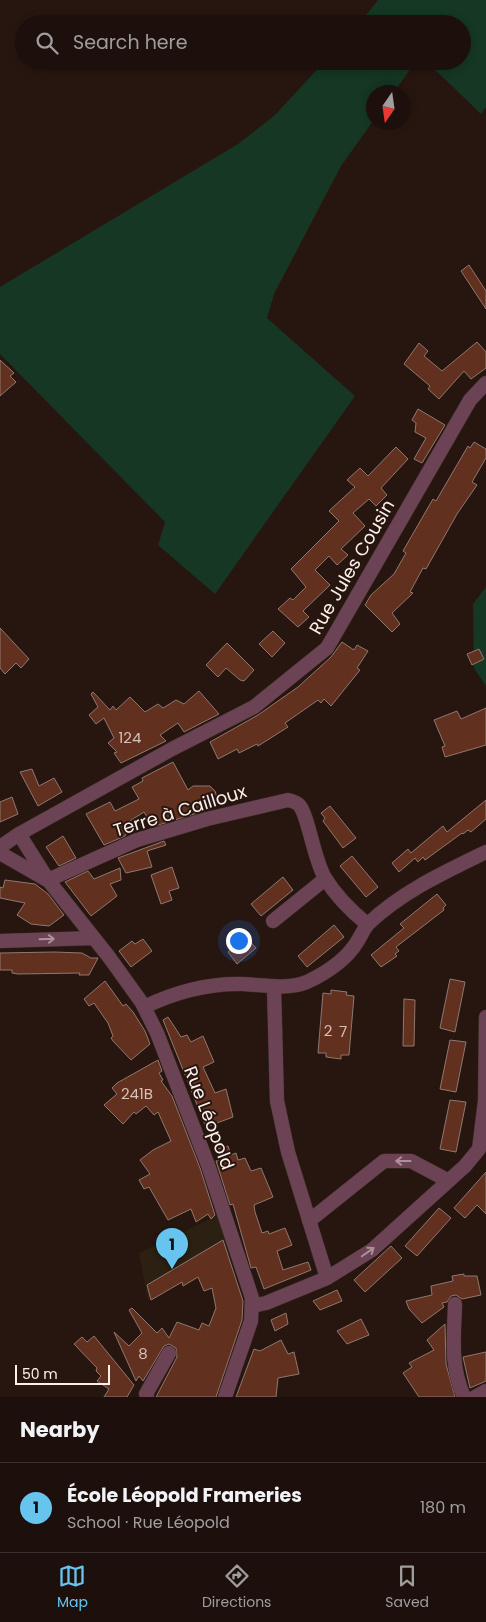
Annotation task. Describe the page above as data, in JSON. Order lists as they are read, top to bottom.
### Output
{
  "streets": {
    "street": ["Rue Jules Cousin", "Terre à Cailloux", "Rue Léopold"]
  },
  "crossings": [
    ["Rue Jules Cousin", "Rue Léopold"],
    ["Terre à Cailloux", "Rue Léopold"]
  ],
  "house_numbers": [
    "124",
    "2",
    "7",
    "241B",
    "8"
  ],
  "scale_bar": "50 m",
  "north": "bottom",
  "page": {
    "search": "Search here",
    "pins": "1",
    "scale": "50 m",
    "heading": "Nearby",
    "list": [
      {
        "mark": "1",
        "name": "École Léopold Frameries",
        "note": "School · Rue Léopold",
        "value": "180 m"
      }
    ],
    "nav": ["Map", "Directions", "Saved"]
  }
}
